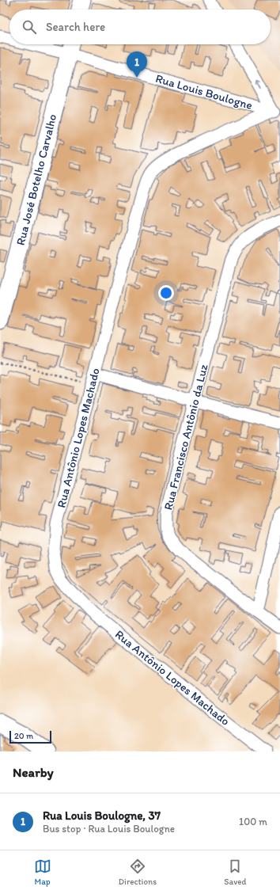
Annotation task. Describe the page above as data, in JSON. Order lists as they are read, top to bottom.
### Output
{
  "streets": {
    "main road": ["Rua José Botelho Carvalho"],
    "street": ["Rua Louis Boulogne", "Rua Francisco Antônio da Luz", "Rua Antônio Lopes Machado"]
  },
  "crossings": [
    ["Rua Louis Boulogne", "Rua José Botelho Carvalho"],
    ["Rua Louis Boulogne", "Rua Antônio Lopes Machado"]
  ],
  "scale_bar": "20 m",
  "page": {
    "search": "Search here",
    "pins": "1",
    "scale": "20 m",
    "heading": "Nearby",
    "list": [
      {
        "mark": "1",
        "name": "Rua Louis Boulogne, 37",
        "note": "Bus stop · Rua Louis Boulogne",
        "value": "100 m"
      }
    ],
    "nav": ["Map", "Directions", "Saved"]
  }
}
